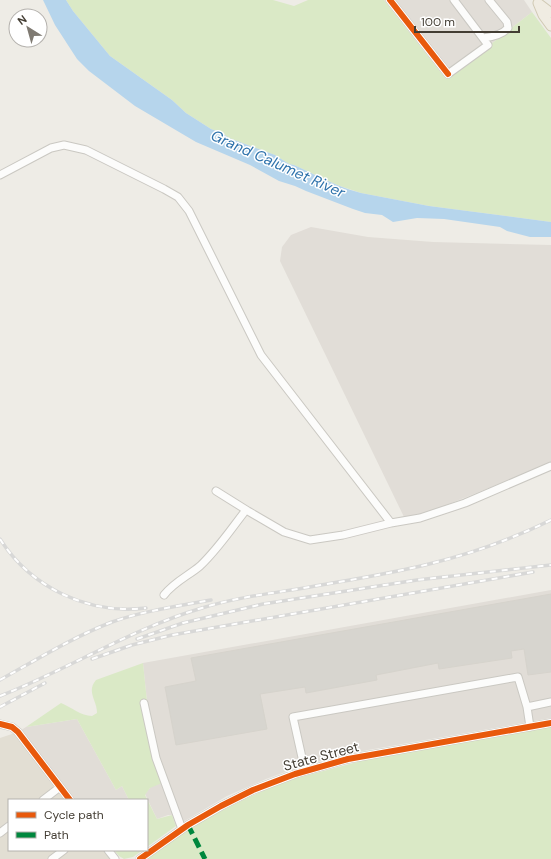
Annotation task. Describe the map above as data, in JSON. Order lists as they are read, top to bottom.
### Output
{
  "streets": {
    "street": ["State Street"]
  },
  "water": ["Grand Calumet River"],
  "legend": ["Cycle path", "Path"],
  "scale_bar": "100 m",
  "north": "top left"
}
